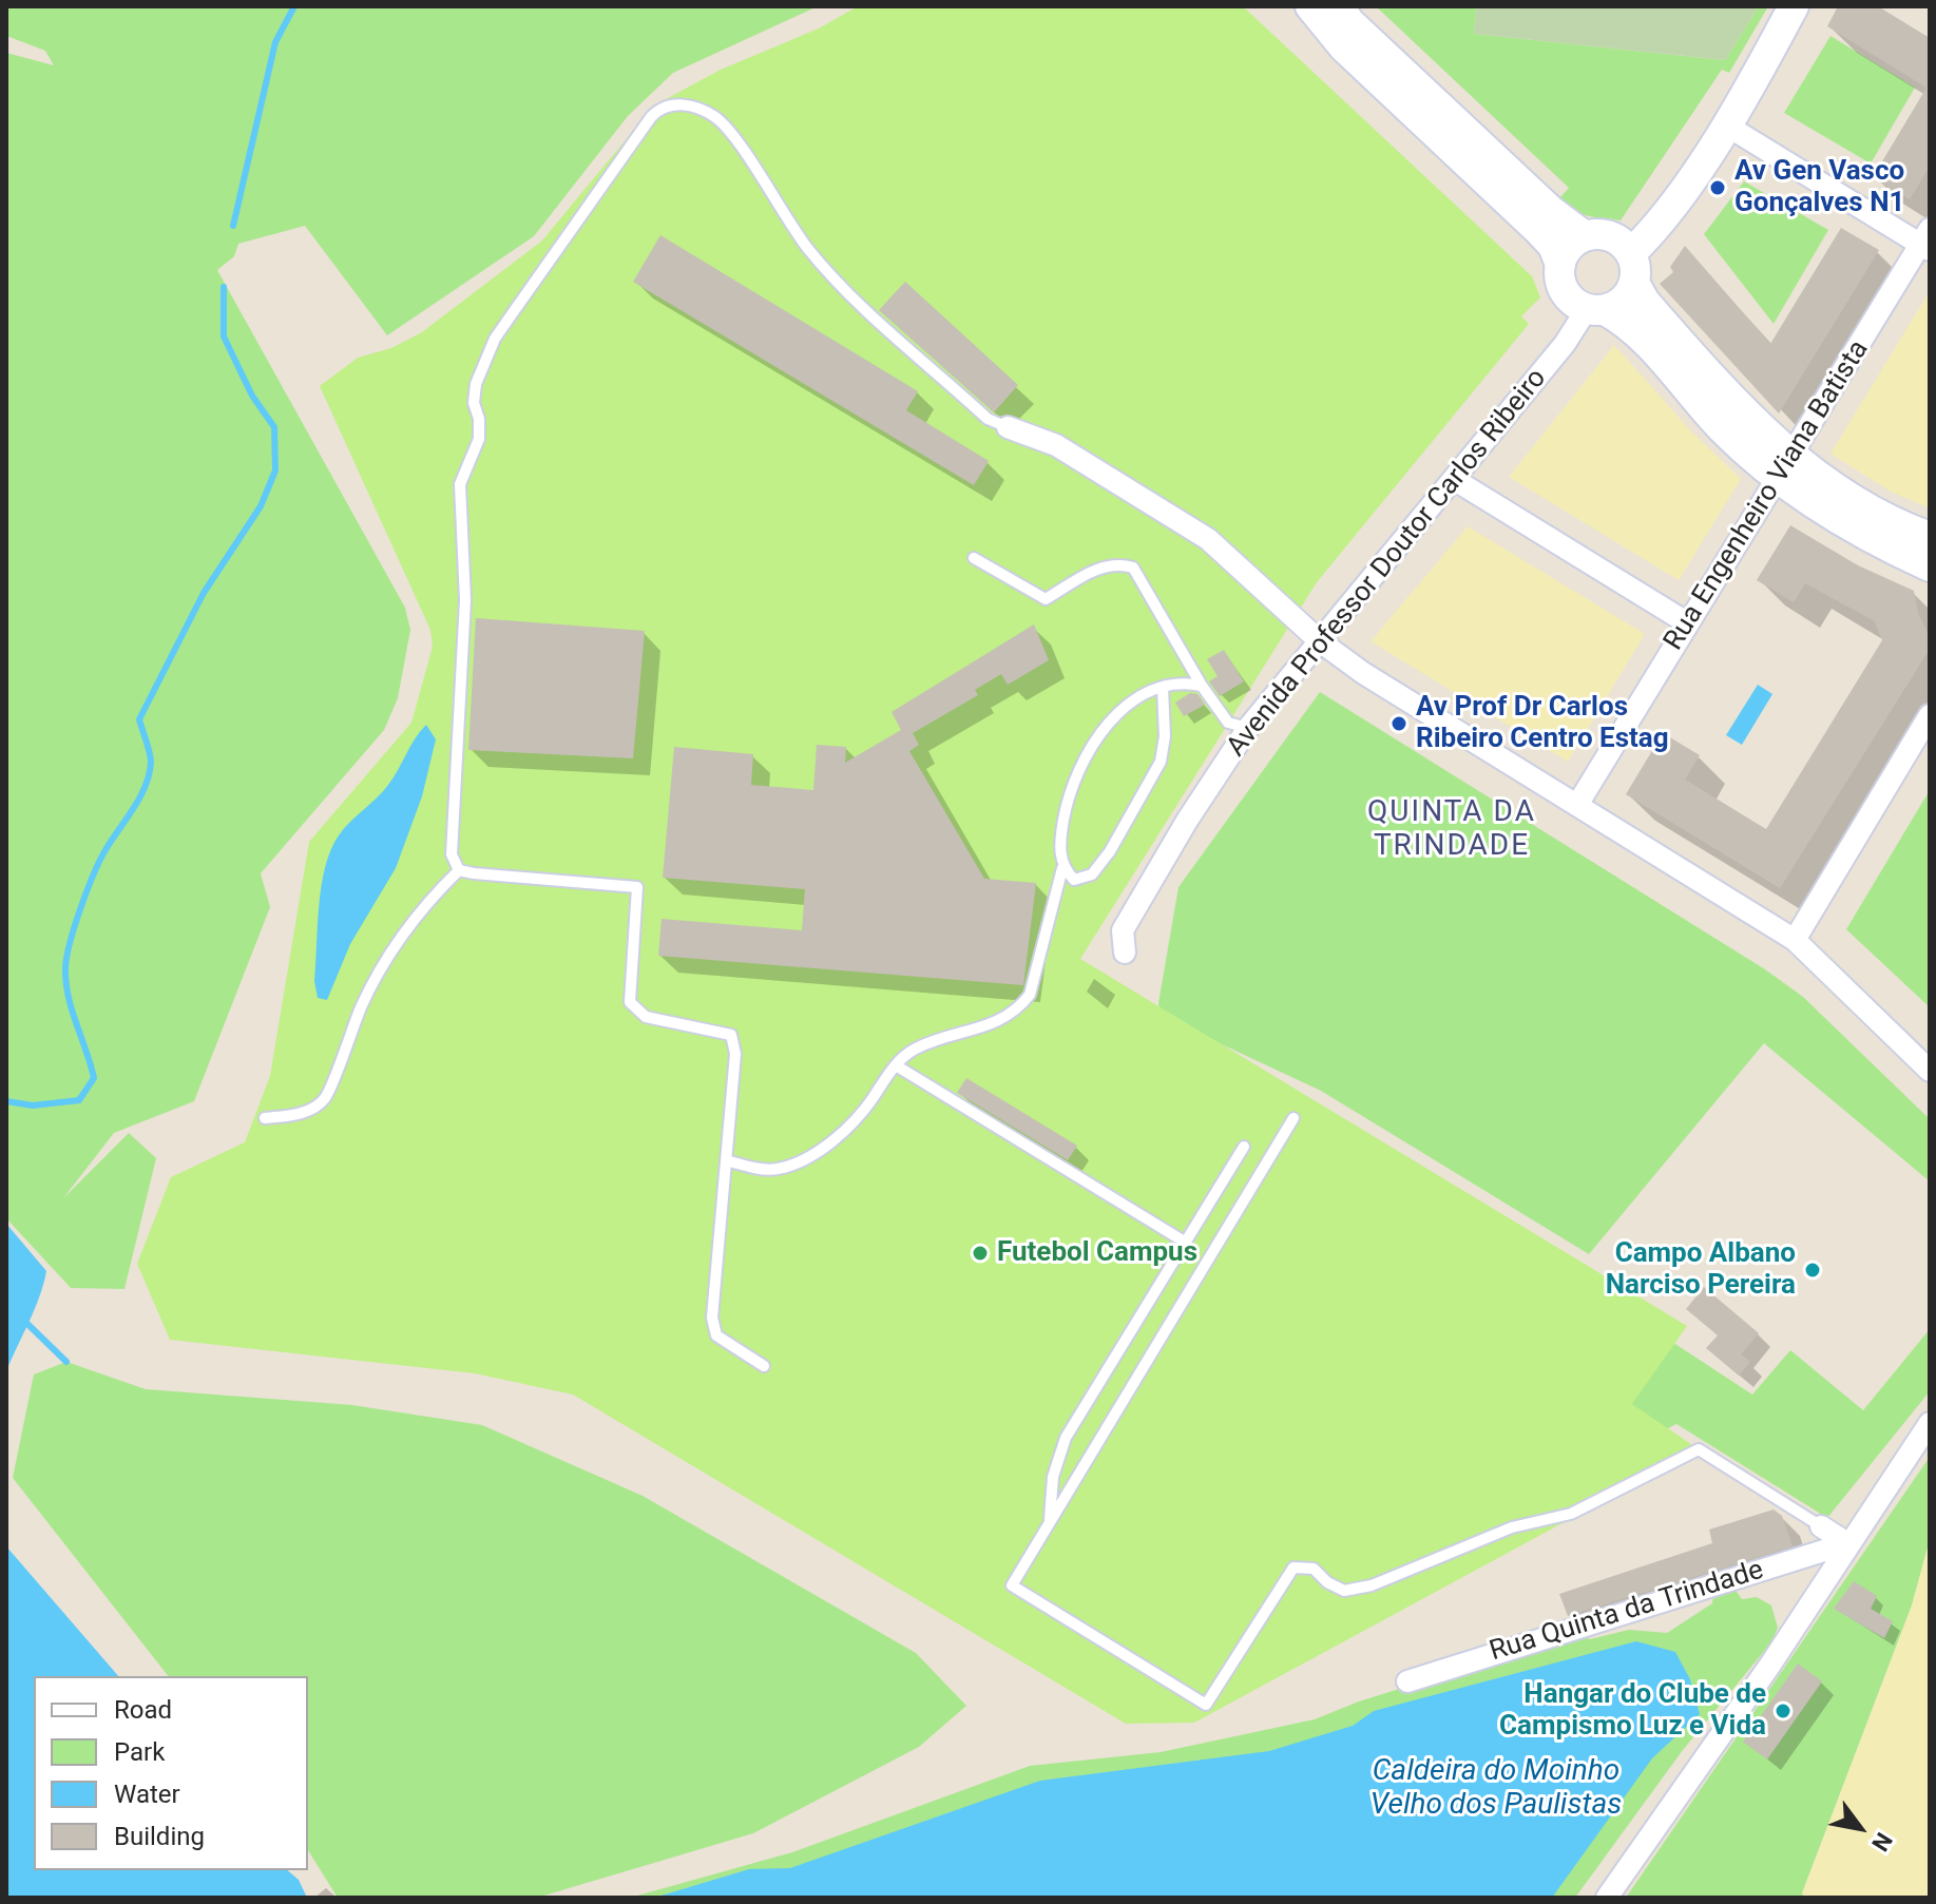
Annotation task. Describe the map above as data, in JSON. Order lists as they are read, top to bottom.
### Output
{
  "streets": {
    "street": ["Rua Engenheiro Viana Batista", "Avenida Professor Doutor Carlos Ribeiro", "Rua Quinta da Trindade"]
  },
  "districts": ["QUINTA DA TRINDADE"],
  "water": ["Caldeira do Moinho Velho dos Paulistas"],
  "places": [
    "Av Gen Vasco Gonçalves N1",
    "Av Prof Dr Carlos Ribeiro Centro Estag",
    "Futebol Campus",
    "Campo Albano Narciso Pereira",
    "Hangar do Clube de Campismo Luz e Vida"
  ],
  "legend": [
    "Road",
    "Park",
    "Water",
    "Building"
  ],
  "north": "bottom right"
}
